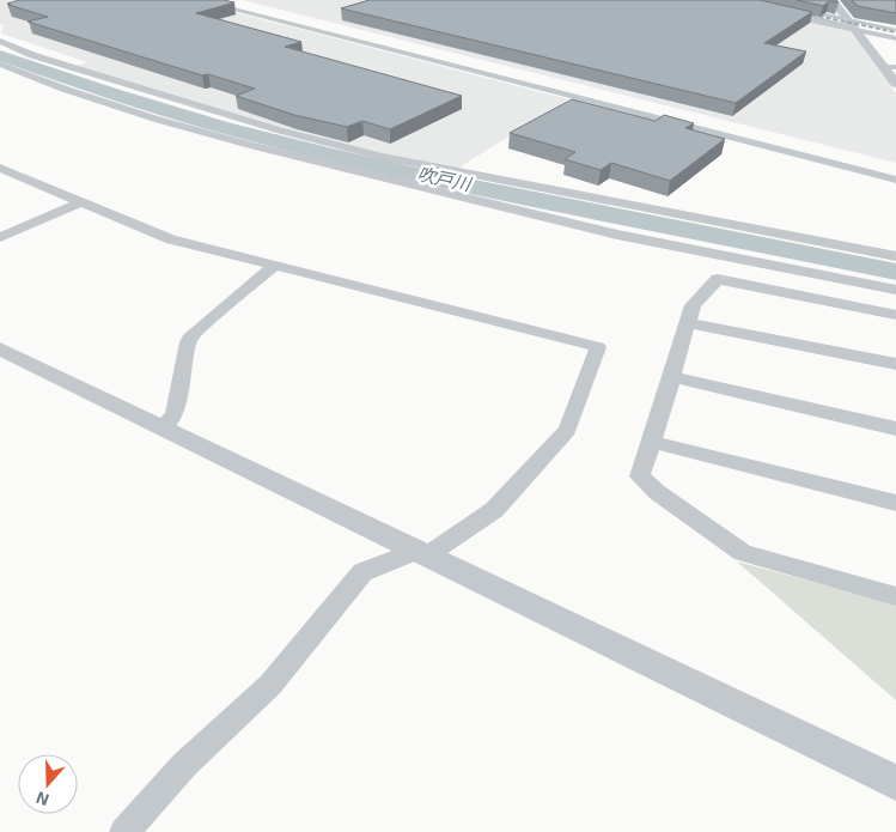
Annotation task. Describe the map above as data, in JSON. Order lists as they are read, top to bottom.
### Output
{
  "water": ["吹戸川"],
  "north": "bottom"
}
